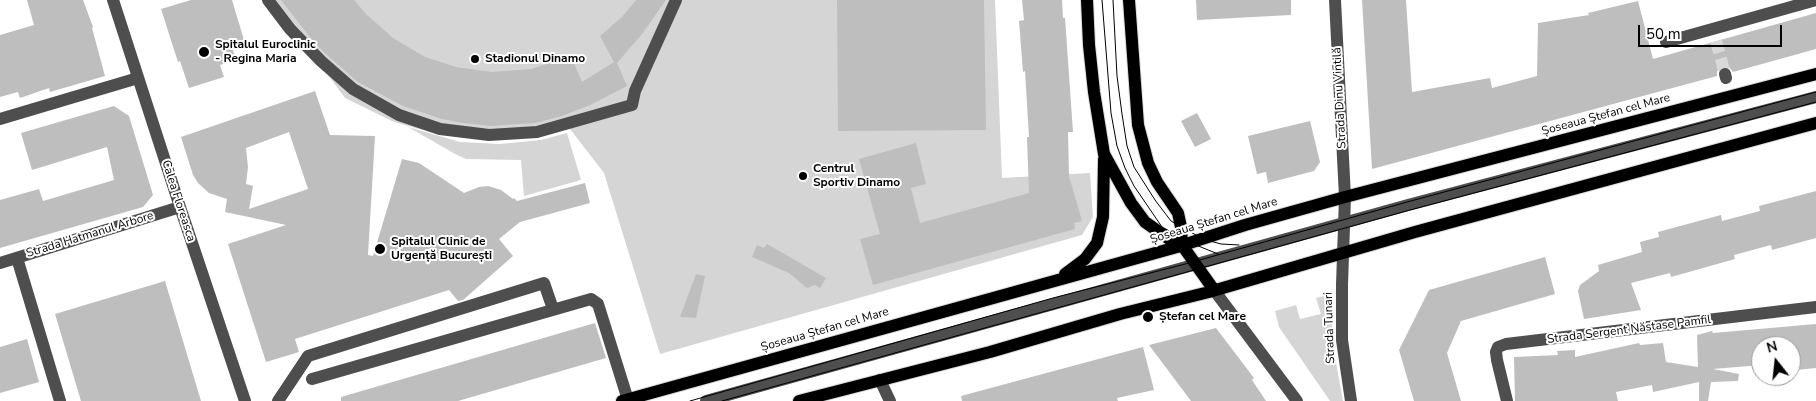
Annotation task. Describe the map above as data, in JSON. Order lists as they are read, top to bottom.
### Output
{
  "streets": {
    "main road": ["Șoseaua Ștefan cel Mare"],
    "street": [
      "Strada Dinu Vintilă",
      "Calea Floreasca",
      "Strada Hatmanul Arbore",
      "Strada Tunari",
      "Strada Sergent Năstase Pamfil"
    ]
  },
  "crossings": [
    ["Strada Dinu Vintilă", "Șoseaua Ștefan cel Mare"],
    ["Strada Dinu Vintilă", "Strada Tunari"],
    ["Calea Floreasca", "Strada Hatmanul Arbore"]
  ],
  "places": [
    "Spitalul Euroclinic - Regina Maria",
    "Stadionul Dinamo",
    "Centrul Sportiv Dinamo",
    "Spitalul Clinic de Urgență București",
    "Ștefan cel Mare"
  ],
  "scale_bar": "50 m",
  "north": "top"
}
